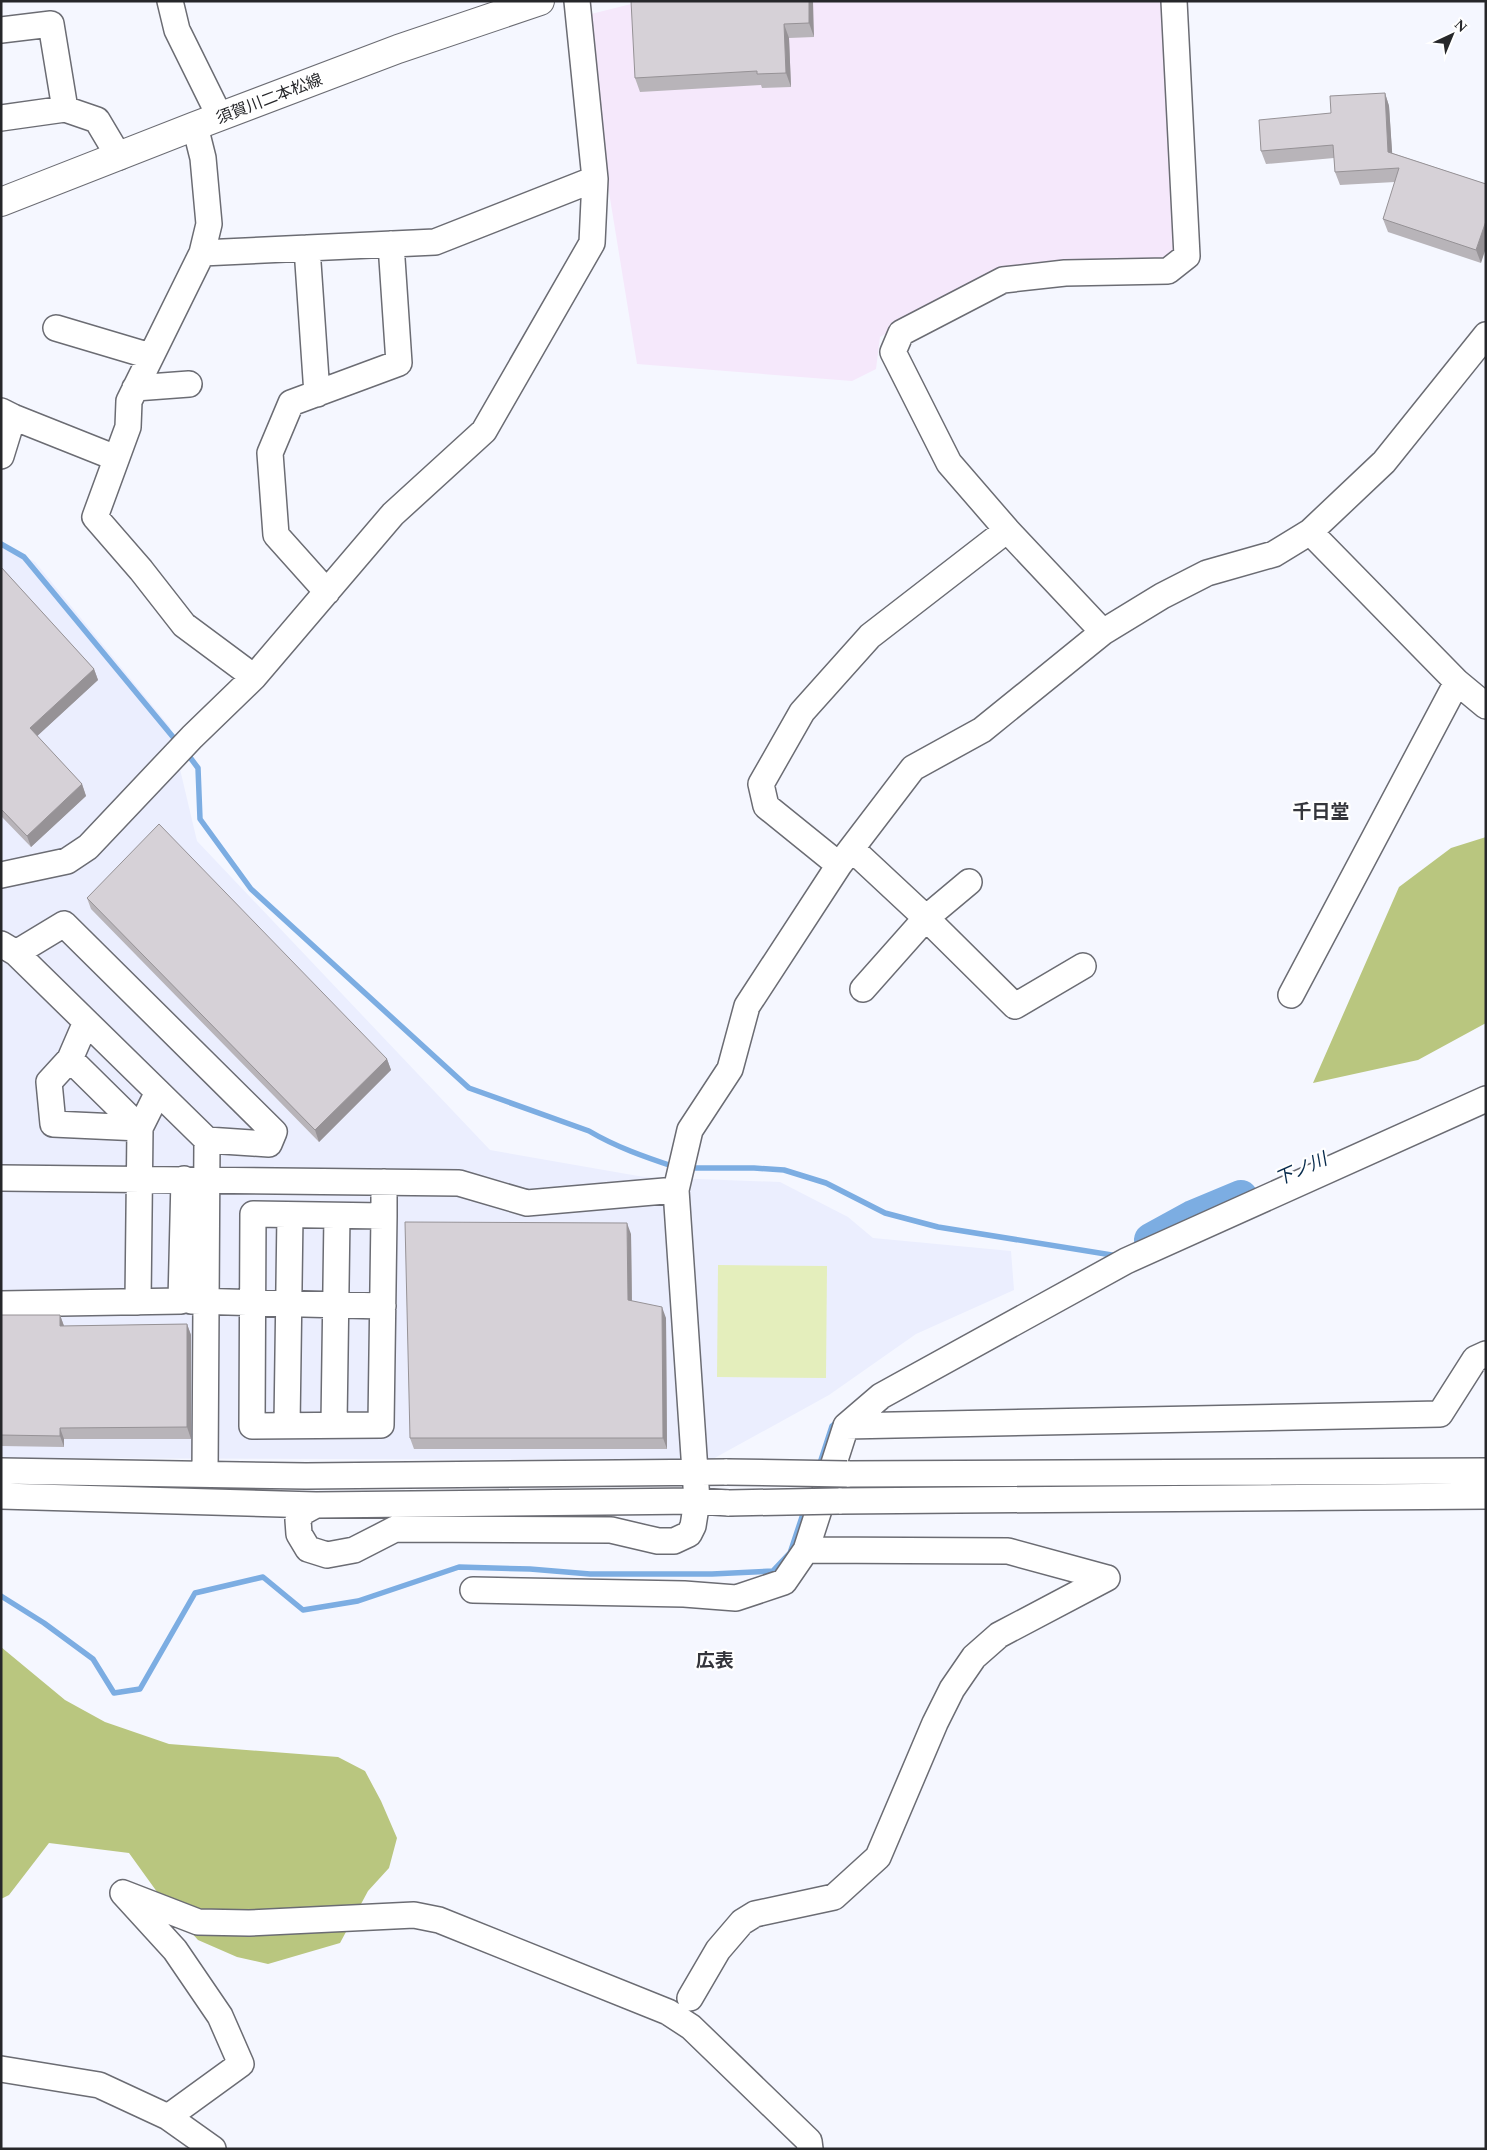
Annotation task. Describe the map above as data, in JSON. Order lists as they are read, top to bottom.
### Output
{
  "streets": {
    "main road": ["須賀川二本松線"]
  },
  "districts": ["千日堂", "広表"],
  "water": ["下ノ川"],
  "north": "top right"
}
